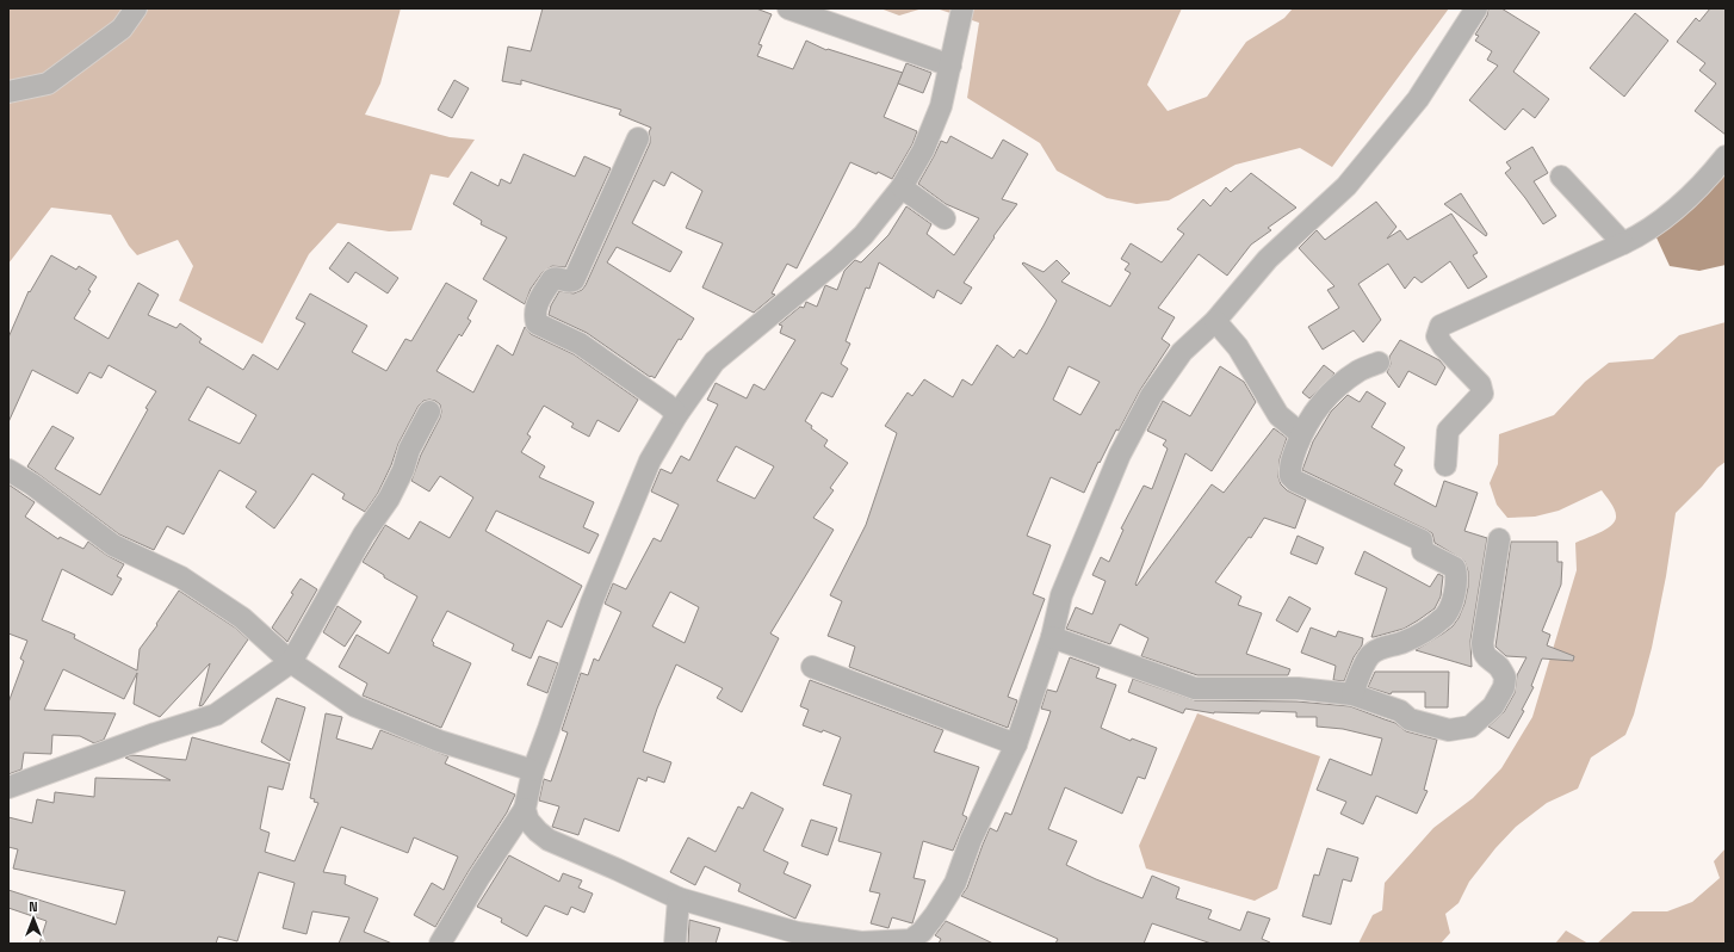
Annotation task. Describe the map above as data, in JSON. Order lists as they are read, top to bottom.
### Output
{
  "north": "top"
}
